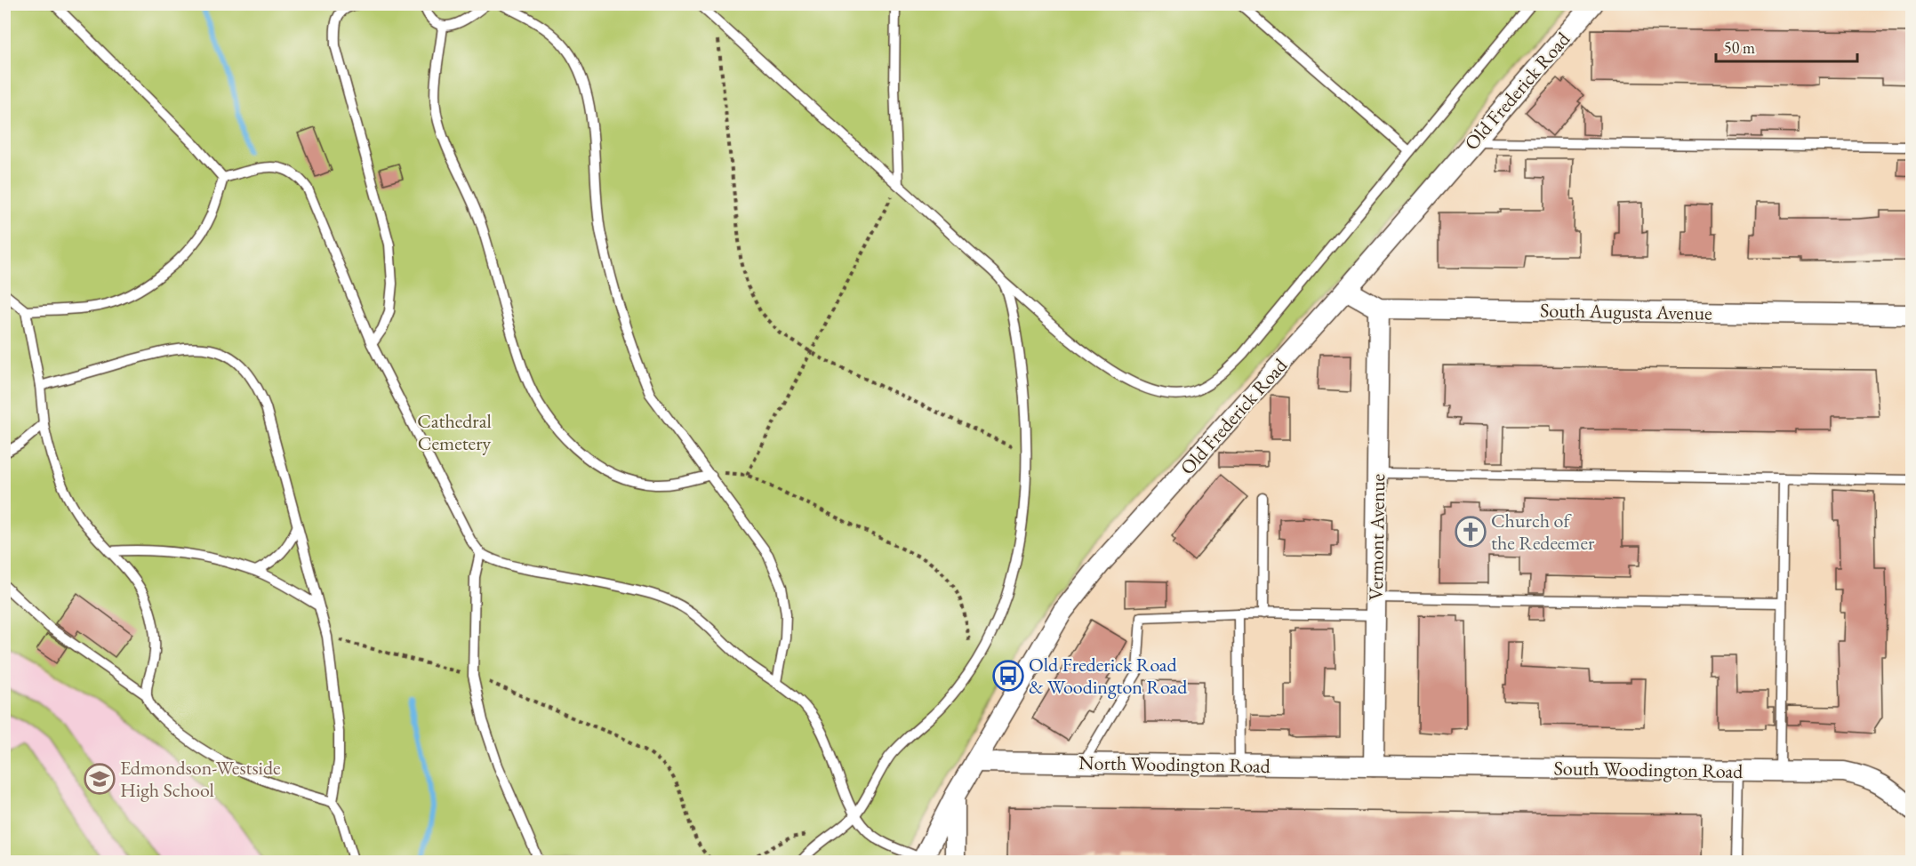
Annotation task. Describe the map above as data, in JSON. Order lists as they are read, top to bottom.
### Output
{
  "streets": {
    "street": [
      "Old Frederick Road",
      "South Augusta Avenue",
      "Vermont Avenue",
      "North Woodington Road",
      "South Woodington Road"
    ]
  },
  "crossings": [
    ["Old Frederick Road", "South Augusta Avenue"],
    ["Old Frederick Road", "North Woodington Road"],
    ["South Augusta Avenue", "Vermont Avenue"],
    ["Vermont Avenue", "North Woodington Road"],
    ["Vermont Avenue", "South Woodington Road"],
    ["North Woodington Road", "South Woodington Road"]
  ],
  "parks": ["Cathedral Cemetery"],
  "places": {
    "church": ["Church of the Redeemer"],
    "bus stop": ["Old Frederick Road & Woodington Road"],
    "school or university": ["Edmondson-Westside High School"]
  },
  "scale_bar": "50 m"
}
